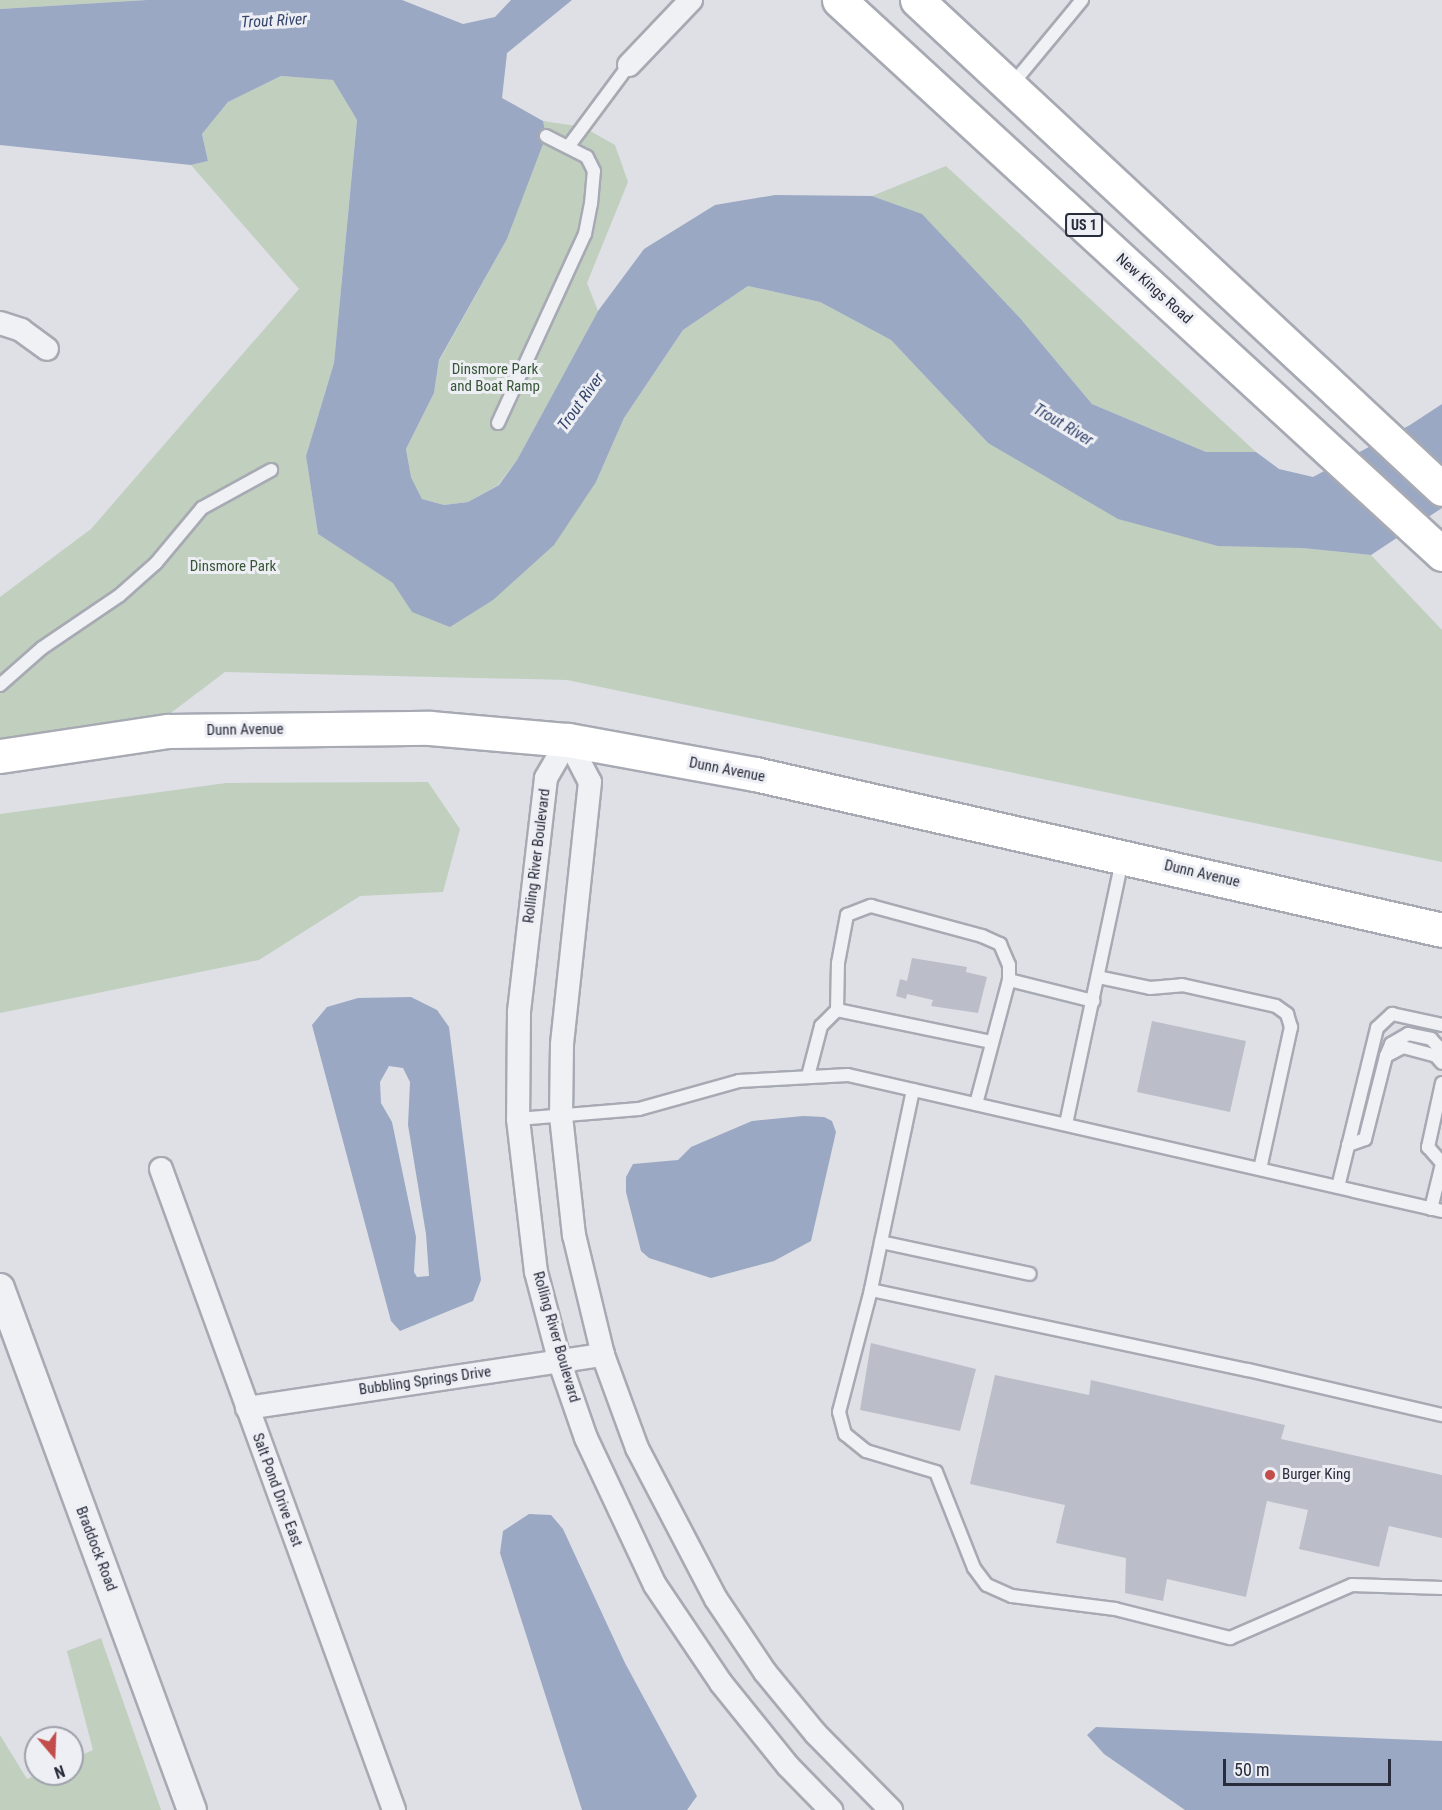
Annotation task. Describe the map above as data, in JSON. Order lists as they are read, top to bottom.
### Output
{
  "streets": {
    "main road": ["US 1", "New Kings Road", "Dunn Avenue"],
    "street": [
      "Rolling River Boulevard",
      "Bubbling Springs Drive",
      "Salt Pond Drive East",
      "Braddock Road"
    ]
  },
  "crossings": [
    ["Dunn Avenue", "Rolling River Boulevard"],
    ["Rolling River Boulevard", "Bubbling Springs Drive"],
    ["Bubbling Springs Drive", "Salt Pond Drive East"]
  ],
  "water": ["Trout River"],
  "parks": ["Dinsmore Park and Boat Ramp", "Dinsmore Park"],
  "places": ["Burger King"],
  "scale_bar": "50 m",
  "north": "bottom"
}
